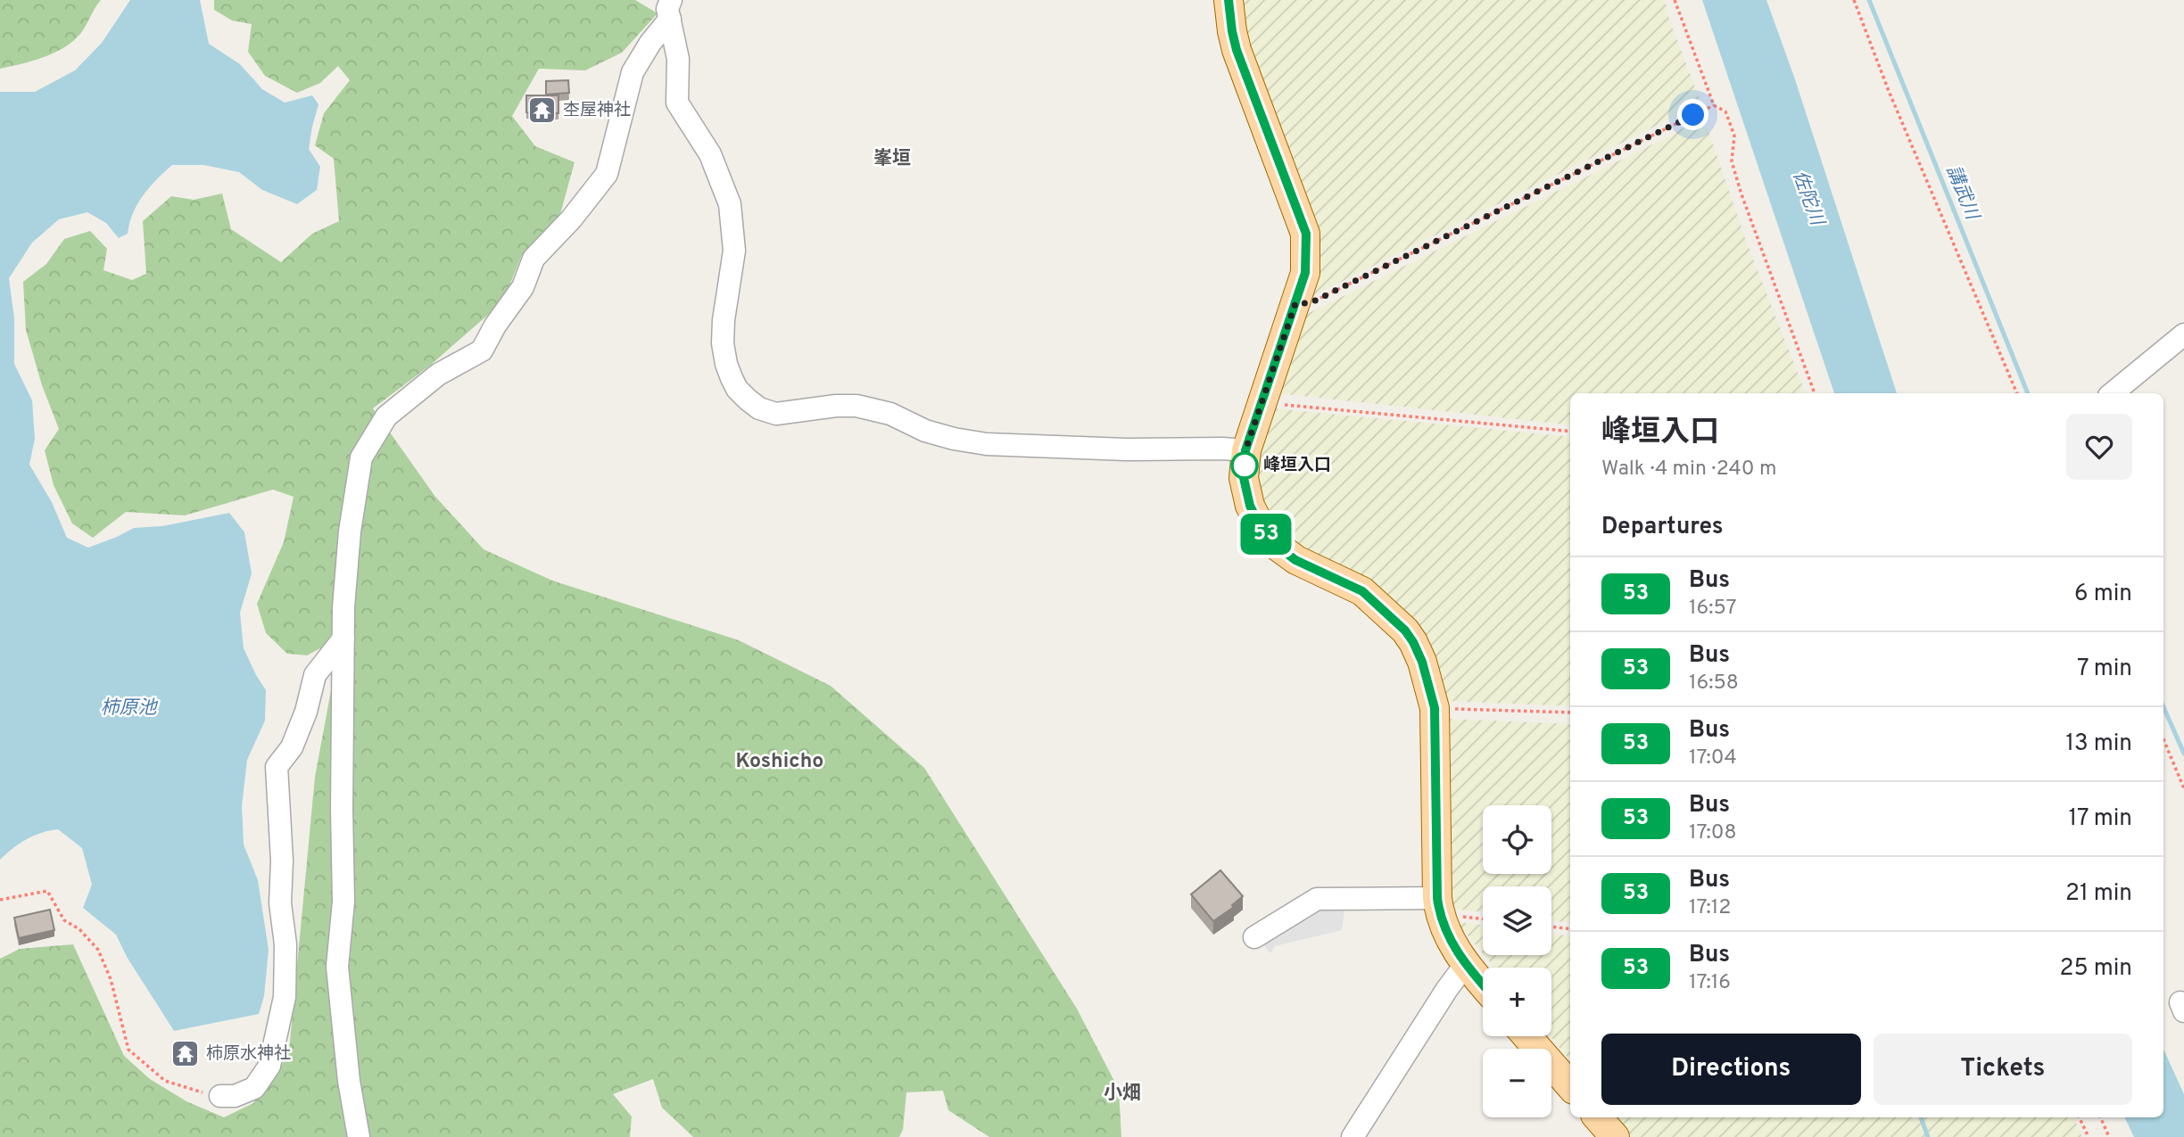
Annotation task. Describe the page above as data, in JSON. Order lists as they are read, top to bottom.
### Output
{
  "districts": ["峯垣", "Koshicho", "小畑"],
  "water": ["講武川", "佐陀川", "柿原池"],
  "places": {
    "temple": ["杢屋神社", "柿原水神社"],
    "other": ["峰垣入口"]
  },
  "lines": ["bus line 53"],
  "page": {
    "on_map": "53",
    "heading": [
      ["峰垣入口", "Walk · 4 min · 240 m"],
      "Departures"
    ],
    "list": [
      {
        "mark": "53",
        "name": "Bus",
        "note": "16:57",
        "value": "6 min"
      },
      {
        "mark": "53",
        "name": "Bus",
        "note": "16:58",
        "value": "7 min"
      },
      {
        "mark": "53",
        "name": "Bus",
        "note": "17:04",
        "value": "13 min"
      },
      {
        "mark": "53",
        "name": "Bus",
        "note": "17:08",
        "value": "17 min"
      },
      {
        "mark": "53",
        "name": "Bus",
        "note": "17:12",
        "value": "21 min"
      },
      {
        "mark": "53",
        "name": "Bus",
        "note": "17:16",
        "value": "25 min"
      }
    ],
    "map_buttons": ["+", "−"],
    "buttons": ["Directions", "Tickets"]
  }
}
